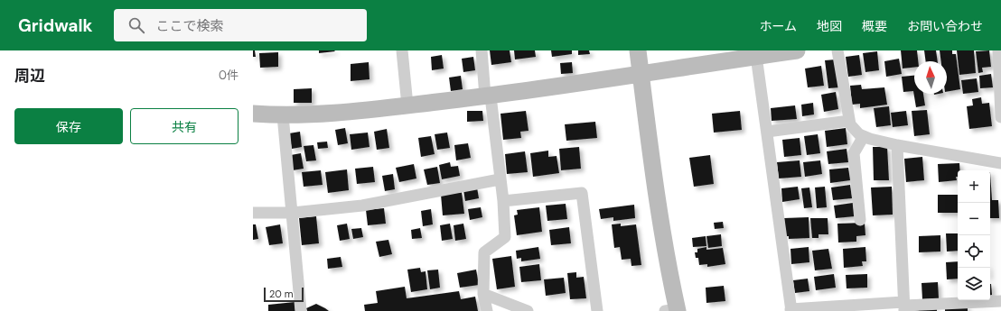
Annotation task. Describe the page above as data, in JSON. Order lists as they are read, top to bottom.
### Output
{
  "scale_bar": "20 m",
  "north": "top",
  "page": {
    "header": "Gridwalk",
    "search": "ここで検索",
    "nav": [
      "ホーム",
      "地図",
      "概要",
      "お問い合わせ"
    ],
    "heading": ["周辺", "0件"],
    "buttons": ["保存", "共有"],
    "map_buttons": ["+", "−"],
    "scale": "20 m"
  }
}
